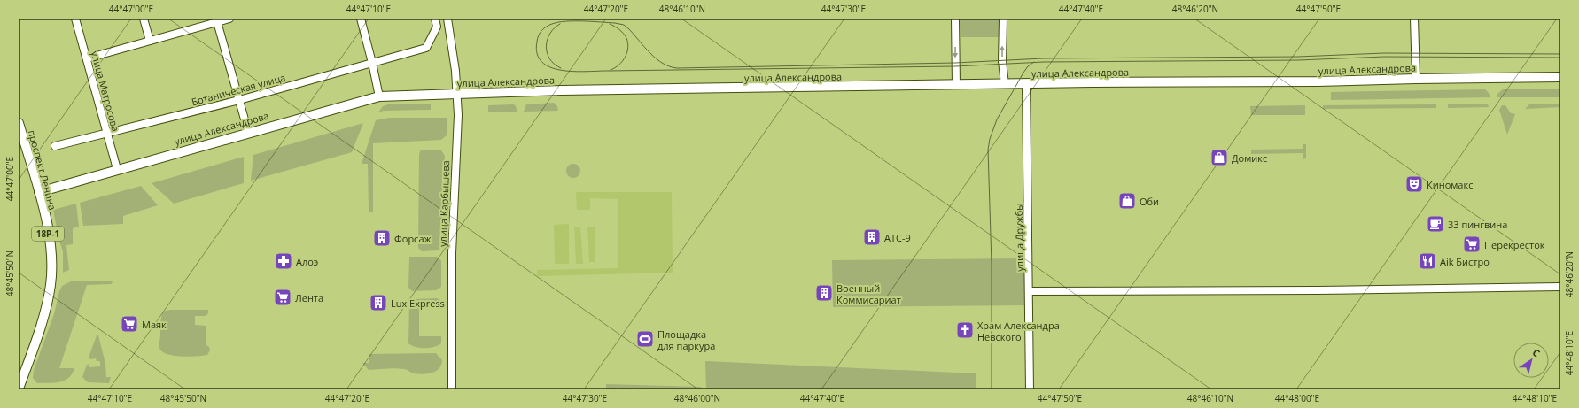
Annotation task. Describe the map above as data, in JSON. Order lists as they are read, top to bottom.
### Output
{
  "streets": {
    "main road": ["улица Александрова", "проспект Ленина", "18Р-1"],
    "street": [
      "Ботаническая улица",
      "улица Матросова",
      "улица Карбышева",
      "улица Дружбы"
    ]
  },
  "crossings": [
    ["улица Александрова", "улица Матросова"],
    ["улица Александрова", "проспект Ленина"],
    ["улица Александрова", "улица Карбышева"],
    ["улица Александрова", "улица Дружбы"],
    ["Ботаническая улица", "улица Матросова"]
  ],
  "places": {
    "shop": ["Домикс", "Оби"],
    "theatre": ["Киномакс"],
    "cafe": ["33 пингвина"],
    "building": [
      "АТС-9",
      "Форсаж",
      "Военный Коммисариат",
      "Lux Express"
    ],
    "supermarket": ["Перекрёсток", "Лента", "Маяк"],
    "pharmacy": ["Алоэ"],
    "restaurant": ["Aik Бистро"],
    "church": ["Храм Александра Невского"],
    "sports": ["Площадка для паркура"]
  },
  "north": "top right",
  "coordinates": [
    "44°47'00\"E",
    "44°47'10\"E",
    "44°47'20\"E",
    "48°46'10\"N",
    "44°47'30\"E",
    "44°47'40\"E",
    "48°46'20\"N",
    "44°47'50\"E",
    "48°45'50\"N",
    "44°48'10\"E",
    "48°46'00\"N",
    "44°48'00\"E"
  ]
}
